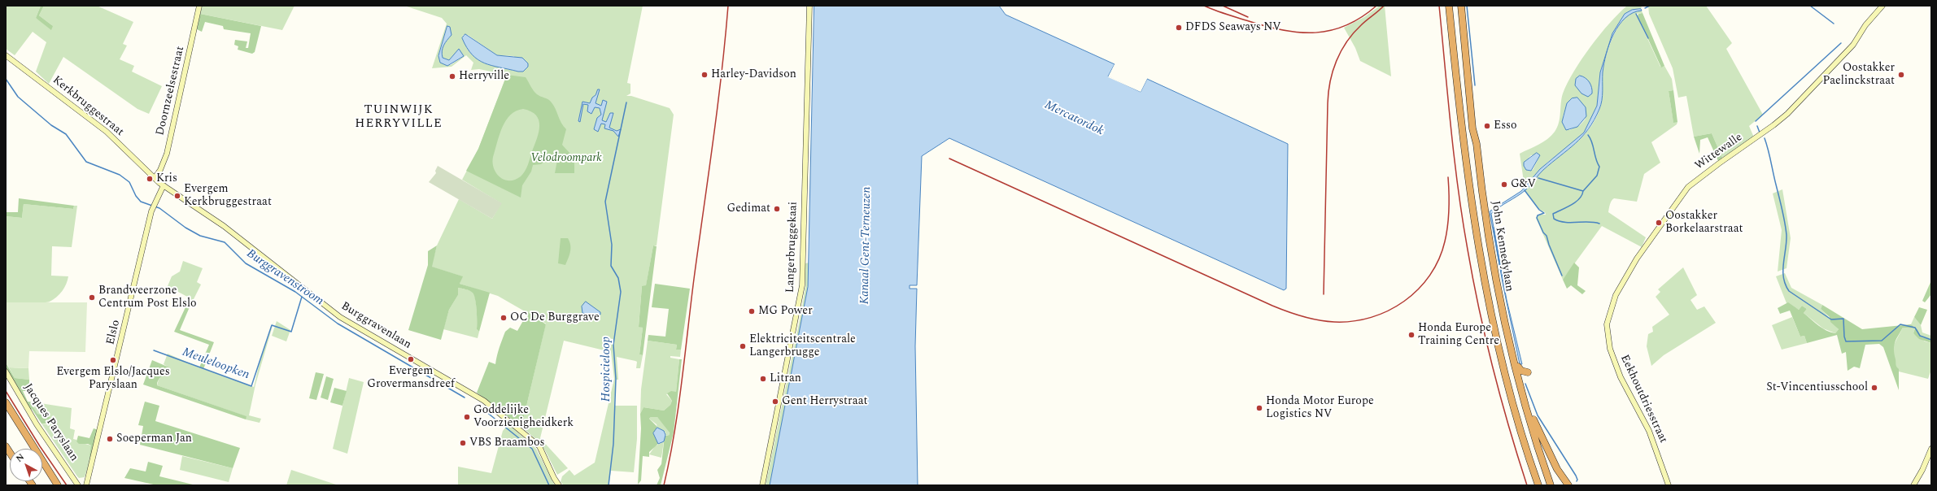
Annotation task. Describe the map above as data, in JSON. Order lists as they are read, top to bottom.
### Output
{
  "streets": {
    "highway": ["John Kennedylaan"],
    "main road": [
      "Doornzeelsestraat",
      "Kerkbruggestraat",
      "Wittewalle",
      "Langerbruggekaai",
      "Burggravenlaan",
      "Elslo",
      "Eekhoutdriesstraat",
      "Jacques Paryslaan"
    ]
  },
  "crossings": [
    ["Doornzeelsestraat", "Kerkbruggestraat"],
    ["Doornzeelsestraat", "Burggravenlaan"],
    ["Kerkbruggestraat", "Burggravenlaan"],
    ["Wittewalle", "Eekhoutdriesstraat"],
    ["Burggravenlaan", "Elslo"]
  ],
  "districts": ["TUINWIJK HERRYVILLE"],
  "water": [
    "Mercatordok",
    "Kanaal Gent-Terneuzen",
    "Burggravenstroom",
    "Meuleloopken",
    "Hospicieloop"
  ],
  "parks": ["Velodroompark"],
  "places": [
    "DFDS Seaways NV",
    "Harley-Davidson",
    "Oostakker Paelinckstraat",
    "Herryville",
    "Esso",
    "Kris",
    "G&V",
    "Evergem Kerkbruggestraat",
    "Gedimat",
    "Oostakker Borkelaarstraat",
    "Brandweerzone Centrum Post Elslo",
    "MG Power",
    "OC De Burggrave",
    "Honda Europe Training Centre",
    "Elektriciteitscentrale Langerbrugge",
    "Evergem Grovermansdreef",
    "Evergem Elslo/Jacques Paryslaan",
    "Litran",
    "St-Vincentiusschool",
    "Gent Herrystraat",
    "Honda Motor Europe Logistics NV",
    "Goddelijke Voorzienigheidkerk",
    "Soeperman Jan",
    "VBS Braambos"
  ],
  "north": "top left"
}
